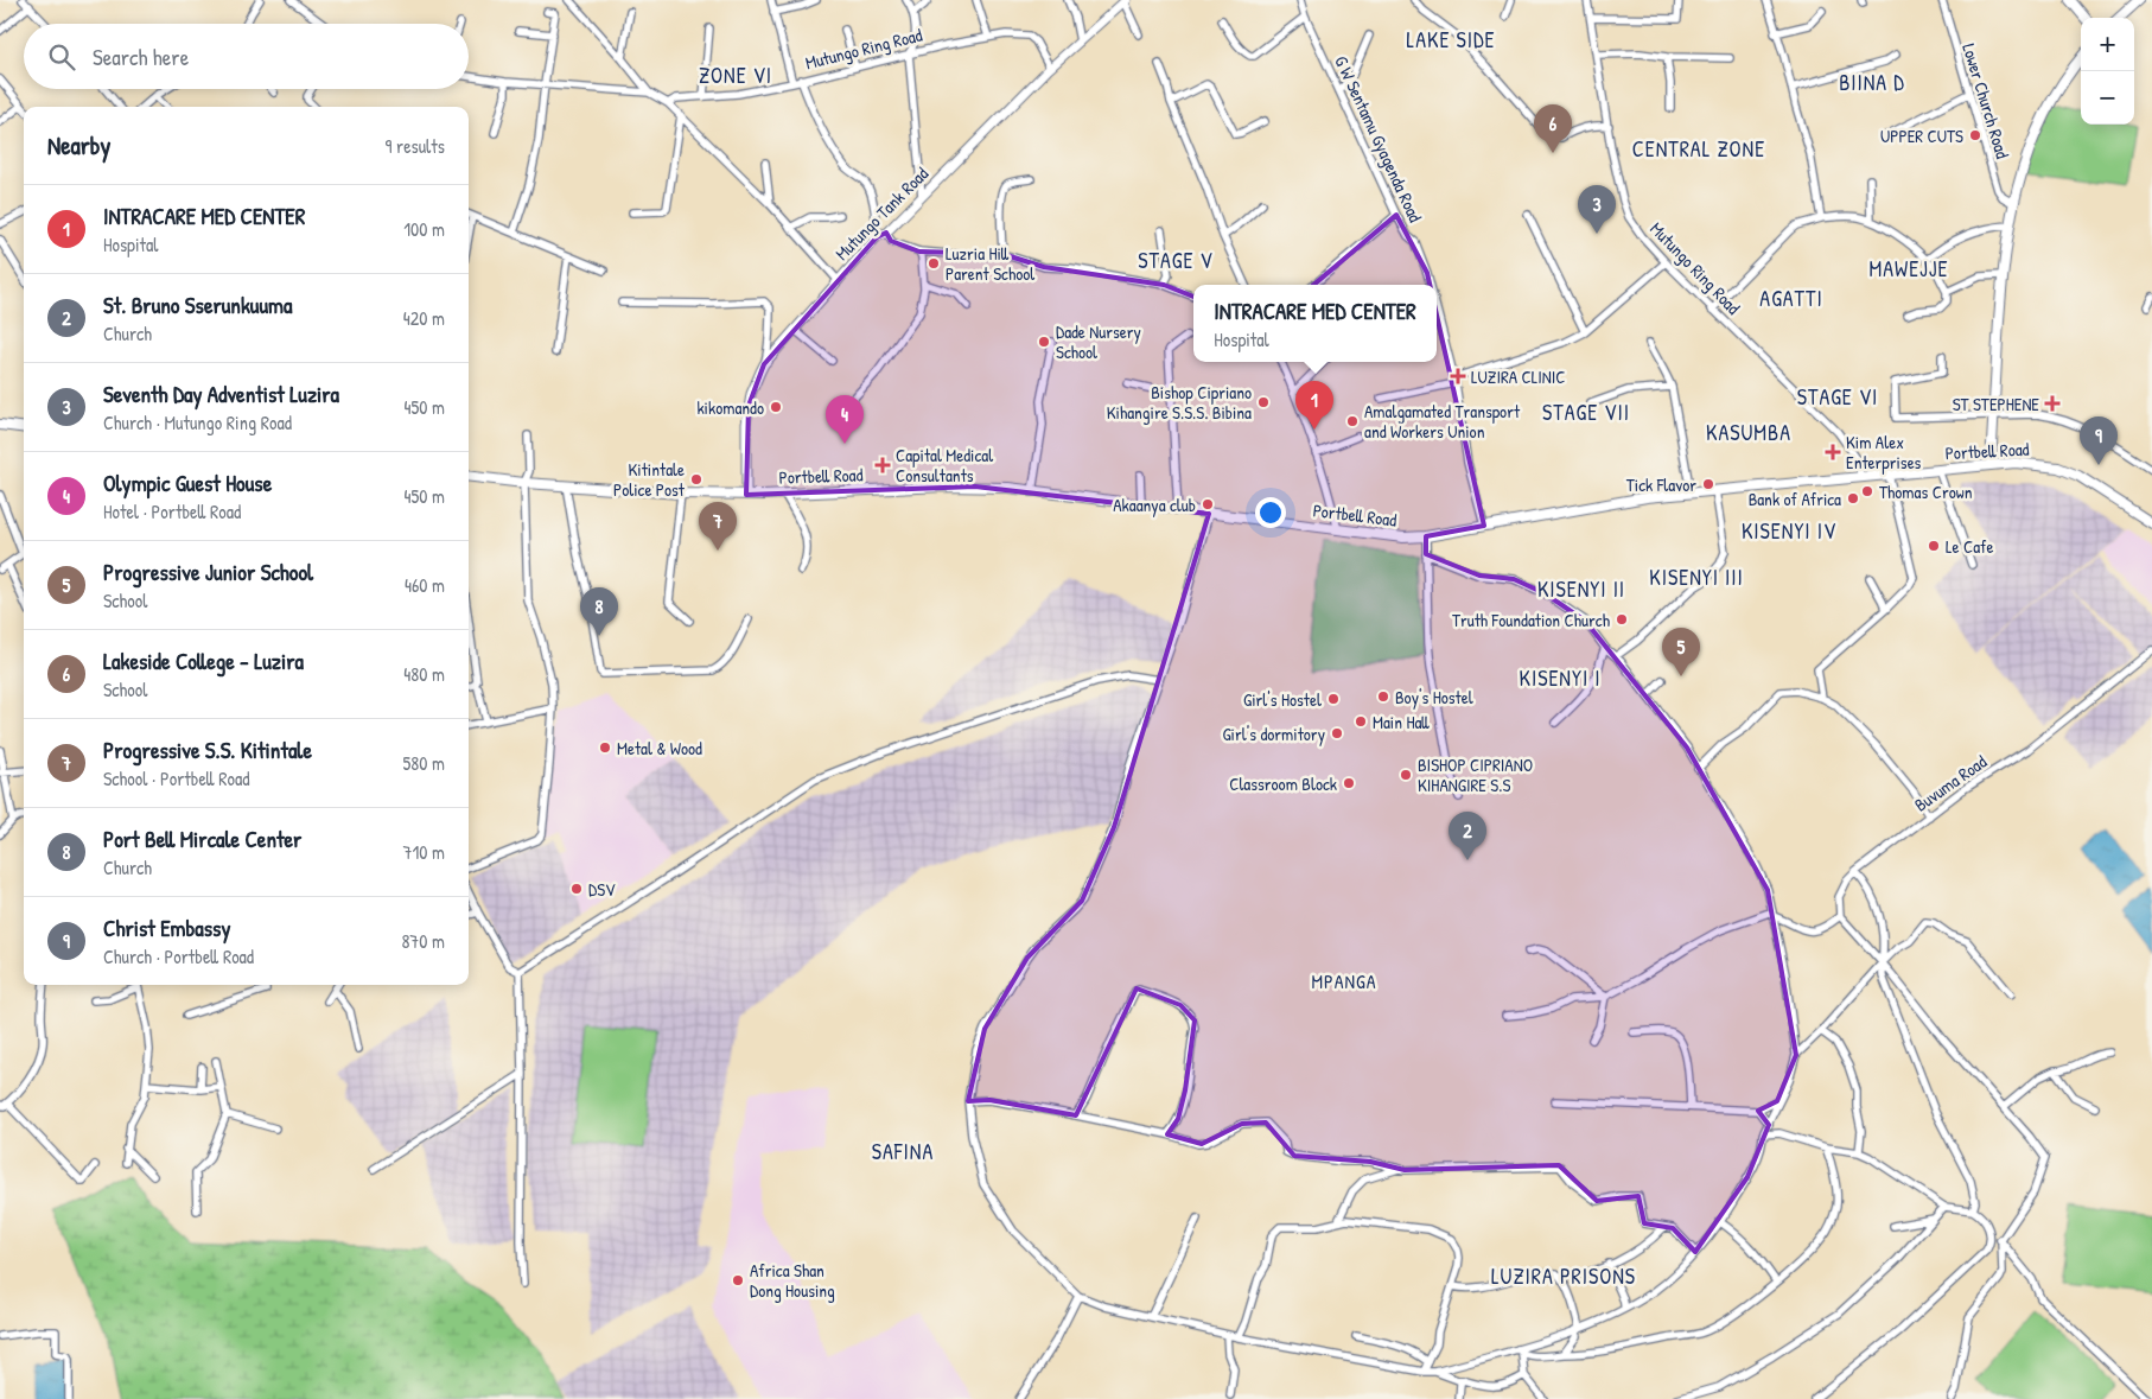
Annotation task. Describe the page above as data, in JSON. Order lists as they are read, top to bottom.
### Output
{
  "streets": {
    "main road": ["Portbell Road"],
    "street": [
      "Mutungo Ring Road",
      "Lower Church Road",
      "G W Sentamu Gyagenda Road",
      "Mutungo Tank Road",
      "Buvuma Road"
    ]
  },
  "crossings": [
    ["Mutungo Ring Road", "Mutungo Tank Road"],
    ["Mutungo Ring Road", "Portbell Road"],
    ["G W Sentamu Gyagenda Road", "Portbell Road"],
    ["Mutungo Tank Road", "Portbell Road"]
  ],
  "districts": [
    "LAKE SIDE",
    "ZONE VI",
    "BIINA D",
    "CENTRAL ZONE",
    "STAGE V",
    "MAWEJJE",
    "AGATTI",
    "STAGE VI",
    "STAGE VII",
    "KASUMBA",
    "KISENYI IV",
    "KISENYI III",
    "KISENYI II",
    "KISENYI I",
    "MPANGA",
    "SAFINA",
    "LUZIRA PRISONS"
  ],
  "places": {
    "other": [
      "UPPER CUTS",
      "Luzria Hill Parent School",
      "Dade Nursery School",
      "Bishop Cipriano Kihangire S.S.S. Bibina",
      "kikomando",
      "Amalgamated Transport and Workers Union",
      "Kitintale Police Post",
      "Tick Flavor",
      "Thomas Crown",
      "Bank of Africa",
      "Akaanya club",
      "Le Cafe",
      "Truth Foundation Church",
      "Boy's Hostel",
      "Girl's Hostel",
      "Main Hall",
      "Girl's dormitory",
      "Metal & Wood",
      "BISHOP CIPRIANO KIHANGIRE S.S",
      "Classroom Block",
      "DSV",
      "Africa Shan Dong Housing"
    ],
    "health": [
      "LUZIRA CLINIC",
      "ST STEPHENE",
      "Kim Alex Enterprises",
      "Capital Medical Consultants"
    ]
  },
  "page": {
    "map_buttons": ["+", "−"],
    "search": "Search here",
    "pins": [
      "6",
      "3",
      "1",
      "4",
      "9",
      "7",
      "8",
      "5",
      "2"
    ],
    "heading": ["Nearby", "9 results"],
    "list": [
      {
        "mark": "1",
        "name": "INTRACARE MED CENTER",
        "note": "Hospital",
        "value": "100 m"
      },
      {
        "mark": "2",
        "name": "St. Bruno Sserunkuuma",
        "note": "Church",
        "value": "420 m"
      },
      {
        "mark": "3",
        "name": "Seventh Day Adventist Luzira",
        "note": "Church · Mutungo Ring Road",
        "value": "450 m"
      },
      {
        "mark": "4",
        "name": "Olympic Guest House",
        "note": "Hotel · Portbell Road",
        "value": "450 m"
      },
      {
        "mark": "5",
        "name": "Progressive Junior School",
        "note": "School",
        "value": "460 m"
      },
      {
        "mark": "6",
        "name": "Lakeside College - Luzira",
        "note": "School",
        "value": "480 m"
      },
      {
        "mark": "7",
        "name": "Progressive S.S. Kitintale",
        "note": "School · Portbell Road",
        "value": "580 m"
      },
      {
        "mark": "8",
        "name": "Port Bell Mircale Center",
        "note": "Church",
        "value": "710 m"
      },
      {
        "mark": "9",
        "name": "Christ Embassy",
        "note": "Church · Portbell Road",
        "value": "870 m"
      }
    ],
    "popup": ["INTRACARE MED CENTER", "Hospital"]
  }
}
